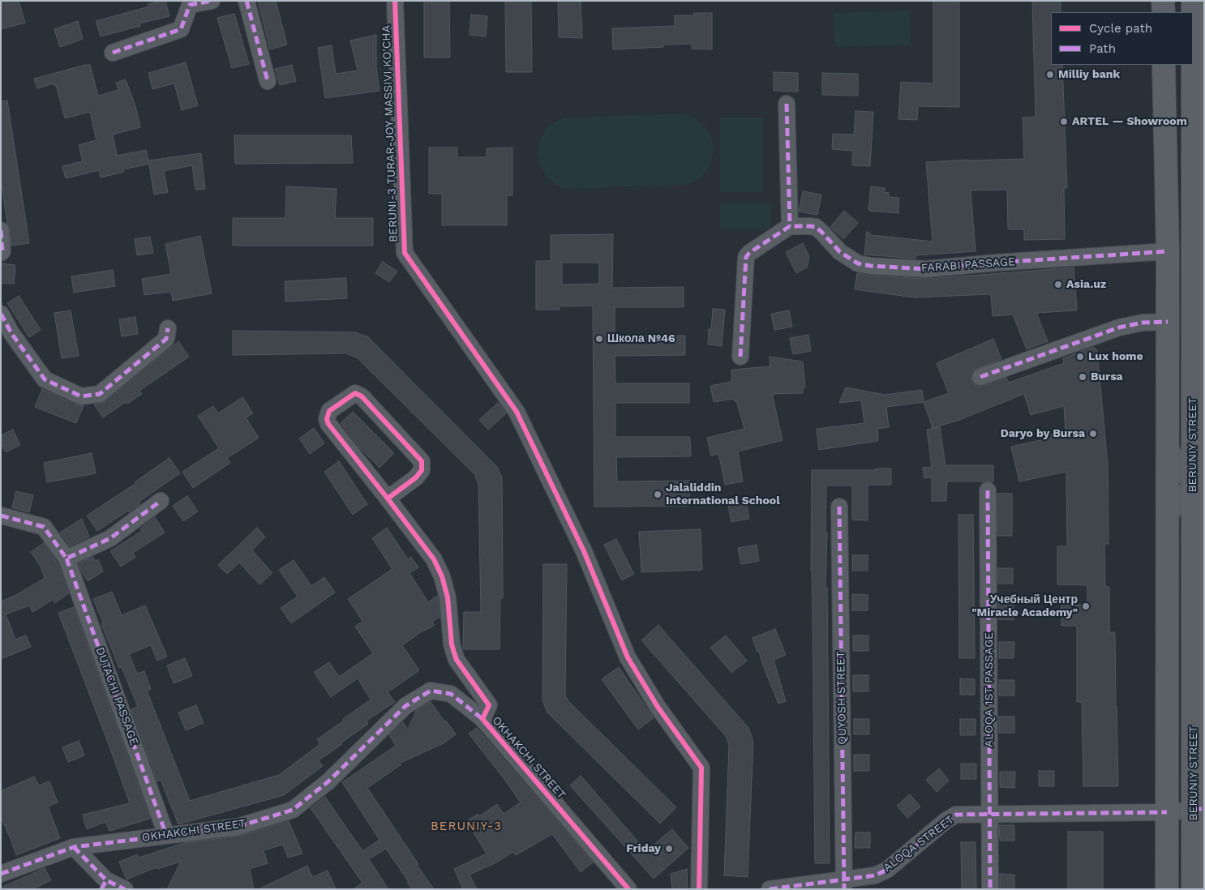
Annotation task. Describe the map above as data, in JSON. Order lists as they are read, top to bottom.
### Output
{
  "streets": {
    "main road": ["BERUNIY STREET"],
    "street": [
      "BERUNI-3 TURAR-JOY MASSIVI KO'CHA",
      "FARABI PASSAGE",
      "ALOQA 1ST PASSAGE",
      "DUTACHI PASSAGE",
      "QUYOSH STREET",
      "OKHAKCHI STREET",
      "ALOQA STREET"
    ]
  },
  "crossings": [
    ["BERUNIY STREET", "ALOQA STREET"],
    ["ALOQA 1ST PASSAGE", "ALOQA STREET"],
    ["DUTACHI PASSAGE", "OKHAKCHI STREET"],
    ["QUYOSH STREET", "ALOQA STREET"]
  ],
  "districts": ["BERUNIY-3"],
  "places": [
    "Milliy bank",
    "ARTEL — Showroom",
    "Asia.uz",
    "Школа №46",
    "Lux home",
    "Bursa",
    "Daryo by Bursa",
    "Jalaliddin International School",
    "Учебный Центр \"Miracle Academy\"",
    "Friday"
  ],
  "legend": ["Cycle path", "Path"]
}
